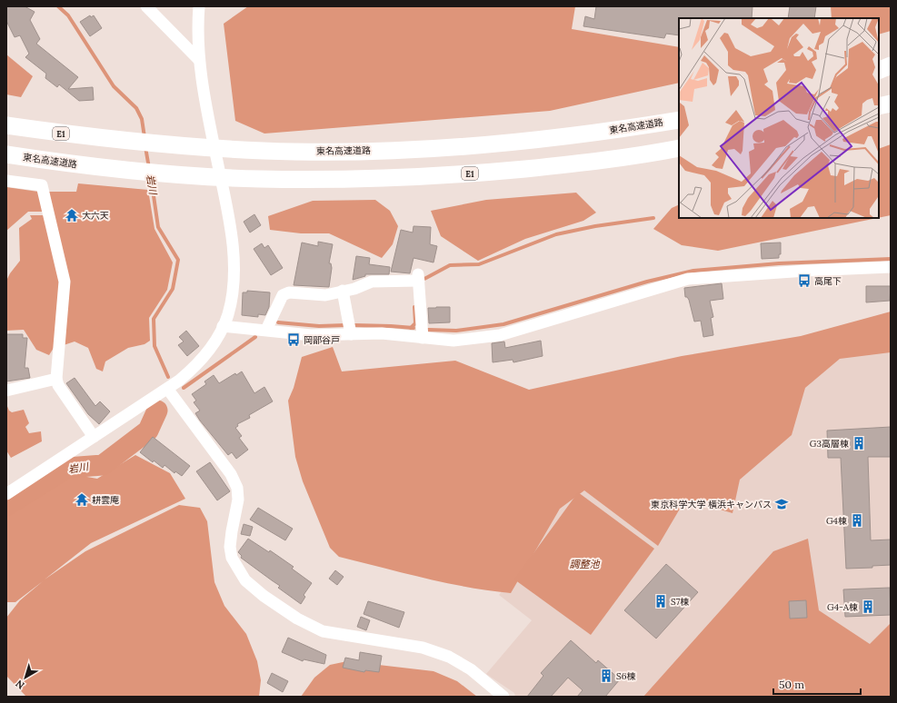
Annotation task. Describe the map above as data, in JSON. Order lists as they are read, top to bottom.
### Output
{
  "streets": {
    "highway": ["東名高速道路", "E1"]
  },
  "water": ["岩川", "調整池"],
  "places": {
    "temple": ["大六天", "耕雲庵"],
    "bus stop": ["高尾下", "岡部谷戸"],
    "building": [
      "G3高層棟",
      "G4棟",
      "S7棟",
      "G4-A棟",
      "S6棟"
    ],
    "school or university": ["東京科学大学 横浜キャンパス"]
  },
  "scale_bar": "50 m",
  "north": "bottom left"
}
